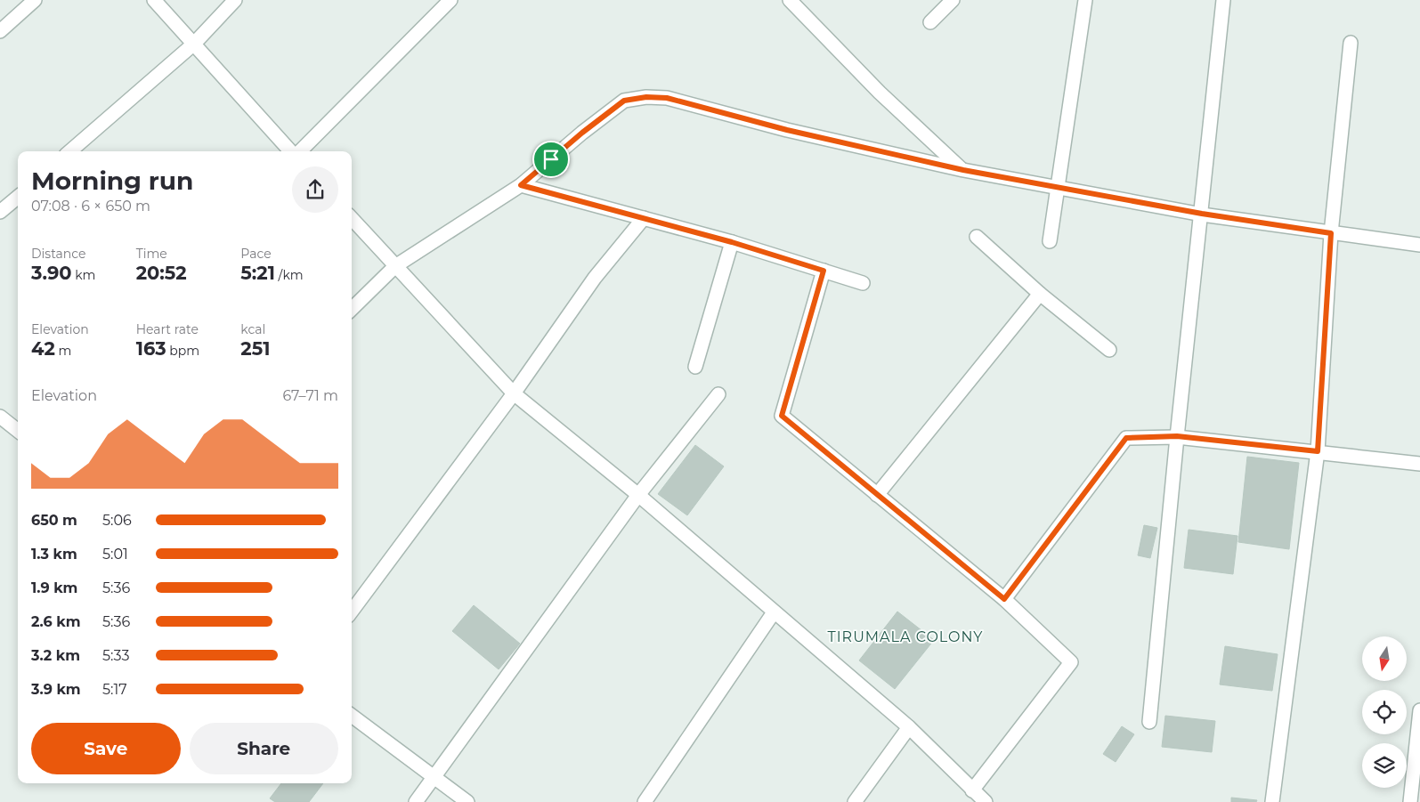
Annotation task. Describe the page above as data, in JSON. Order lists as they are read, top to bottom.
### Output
{
  "districts": ["TIRUMALA COLONY"],
  "north": "bottom",
  "page": {
    "heading": ["Morning run", "07:08 · 6 × 650 m"],
    "stats": [
      ["Distance", "3.90 km"],
      ["Time", "20:52"],
      ["Pace", "5:21 /km"],
      ["Elevation", "42 m"],
      ["Heart rate", "163 bpm"],
      ["kcal", "251"]
    ],
    "chart": ["Elevation", "67–71 m"],
    "list": [
      {
        "name": "650 m",
        "note": "5:06"
      },
      {
        "name": "1.3 km",
        "note": "5:01"
      },
      {
        "name": "1.9 km",
        "note": "5:36"
      },
      {
        "name": "2.6 km",
        "note": "5:36"
      },
      {
        "name": "3.2 km",
        "note": "5:33"
      },
      {
        "name": "3.9 km",
        "note": "5:17"
      }
    ],
    "buttons": ["Save", "Share"]
  }
}
